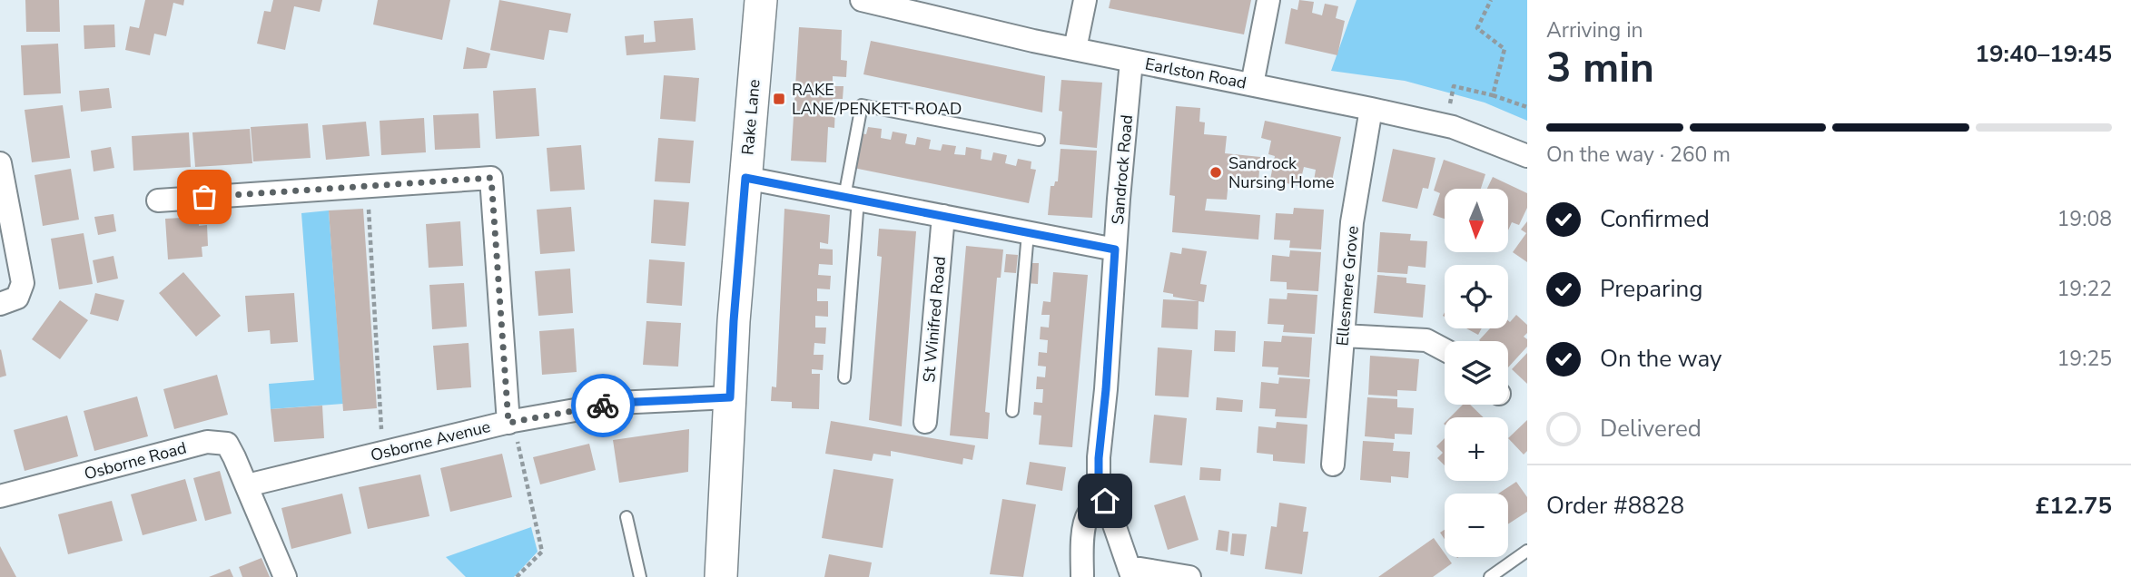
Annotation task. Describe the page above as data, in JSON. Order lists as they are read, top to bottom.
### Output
{
  "streets": {
    "main road": ["Rake Lane"],
    "street": [
      "Earlston Road",
      "Sandrock Road",
      "Ellesmere Grove",
      "St Winifred Road",
      "Osborne Avenue",
      "Osborne Road"
    ]
  },
  "crossings": [
    ["Earlston Road", "Sandrock Road"],
    ["Earlston Road", "Ellesmere Grove"],
    ["Rake Lane", "Osborne Avenue"],
    ["Osborne Avenue", "Osborne Road"]
  ],
  "places": {
    "transit": ["RAKE LANE/PENKETT ROAD"],
    "other": ["Sandrock Nursing Home"]
  },
  "north": "bottom",
  "page": {
    "heading": ["3 min", "Arriving in", "19:40–19:45"],
    "panel": ["Order #8828", "£12.75"],
    "bar": "On the way · 260 m",
    "list": [
      ["Confirmed", "19:08"],
      ["Preparing", "19:22"],
      ["On the way", "19:25"],
      "Delivered"
    ],
    "map_buttons": ["+", "−"]
  }
}
